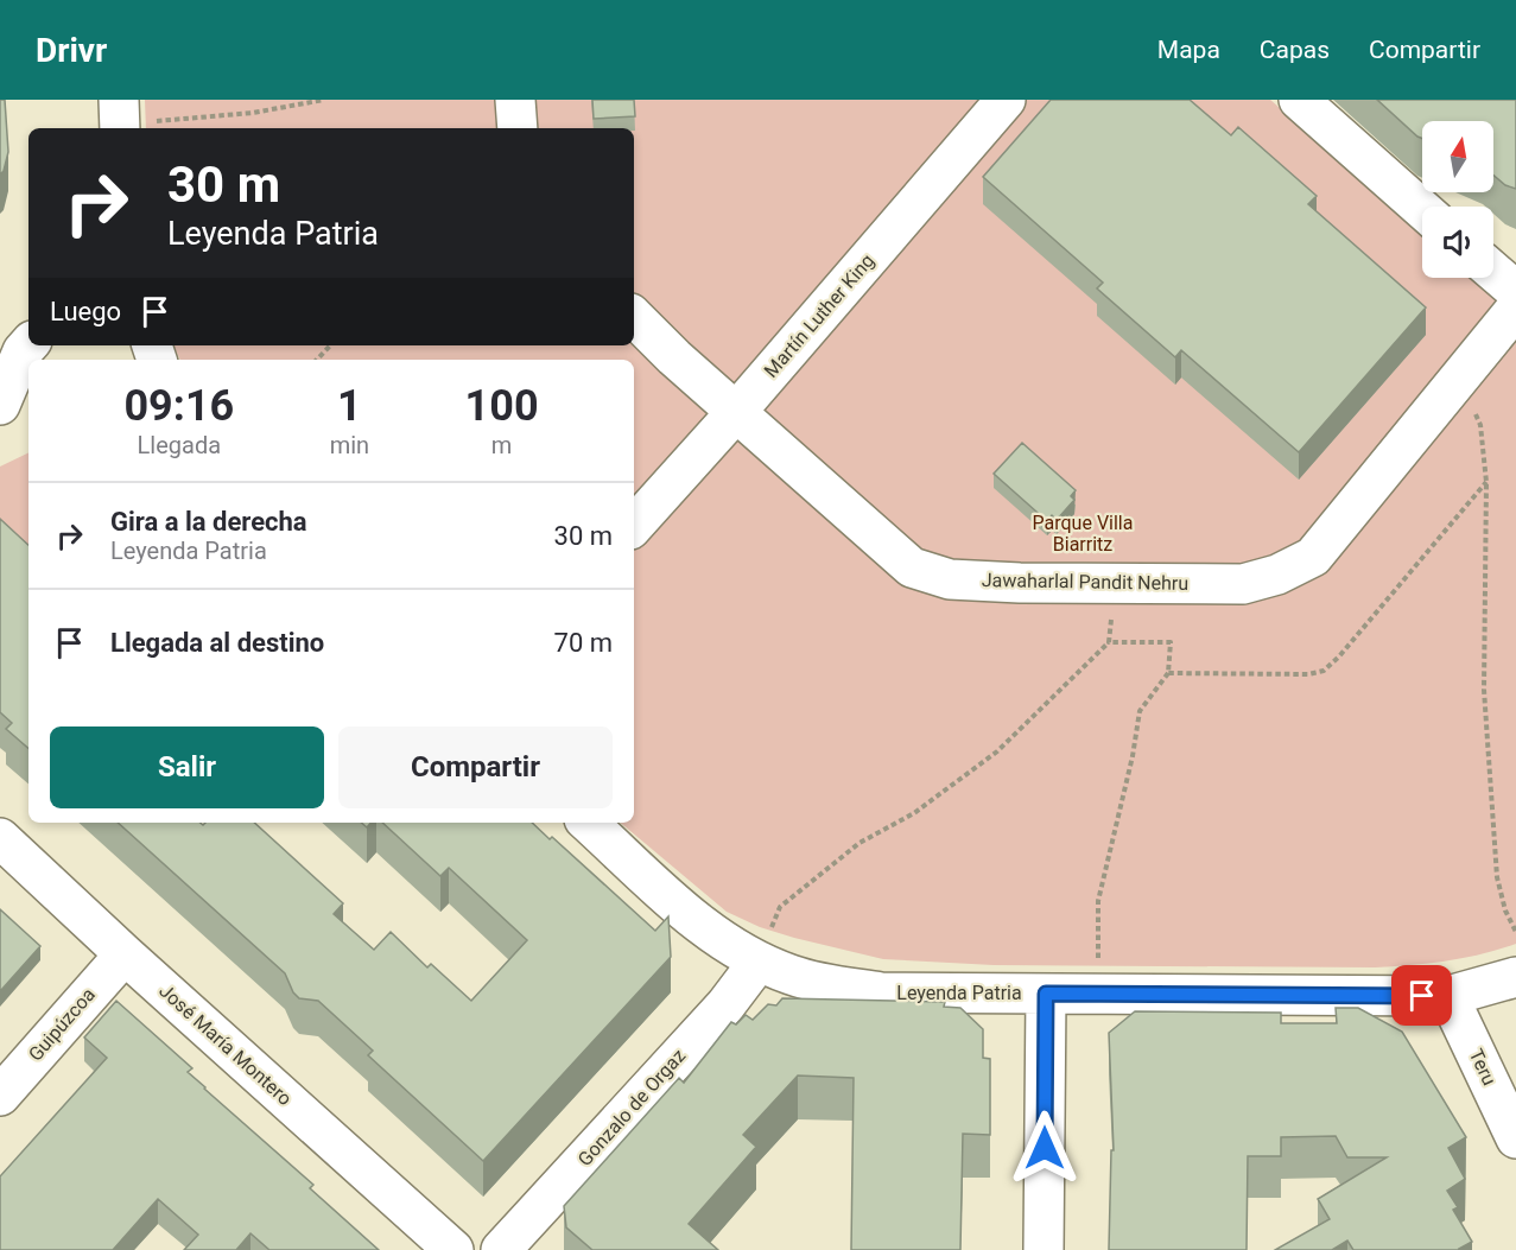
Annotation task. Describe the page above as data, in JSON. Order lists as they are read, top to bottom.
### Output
{
  "streets": {
    "street": [
      "Martín Luther King",
      "Jawaharlal Pandit Nehru",
      "Leyenda Patria",
      "Guipúzcoa",
      "José María Montero",
      "Teru",
      "Gonzalo de Orgaz"
    ]
  },
  "crossings": [
    ["Martín Luther King", "Jawaharlal Pandit Nehru"],
    ["Leyenda Patria", "Teru"],
    ["Leyenda Patria", "Gonzalo de Orgaz"],
    ["Guipúzcoa", "José María Montero"]
  ],
  "parks": ["Parque Villa Biarritz"],
  "north": "top",
  "page": {
    "header": "Drivr",
    "nav": ["Mapa", "Capas", "Compartir"],
    "turn": ["30 m", "Leyenda Patria"],
    "then": "Luego",
    "eta": [
      "09:16",
      "Llegada",
      "1",
      "min",
      "100",
      "m"
    ],
    "list": [
      {
        "name": "Gira a la derecha",
        "note": "Leyenda Patria",
        "value": "30 m"
      },
      {
        "name": "Llegada al destino",
        "value": "70 m"
      }
    ],
    "buttons": ["Salir", "Compartir"]
  }
}
